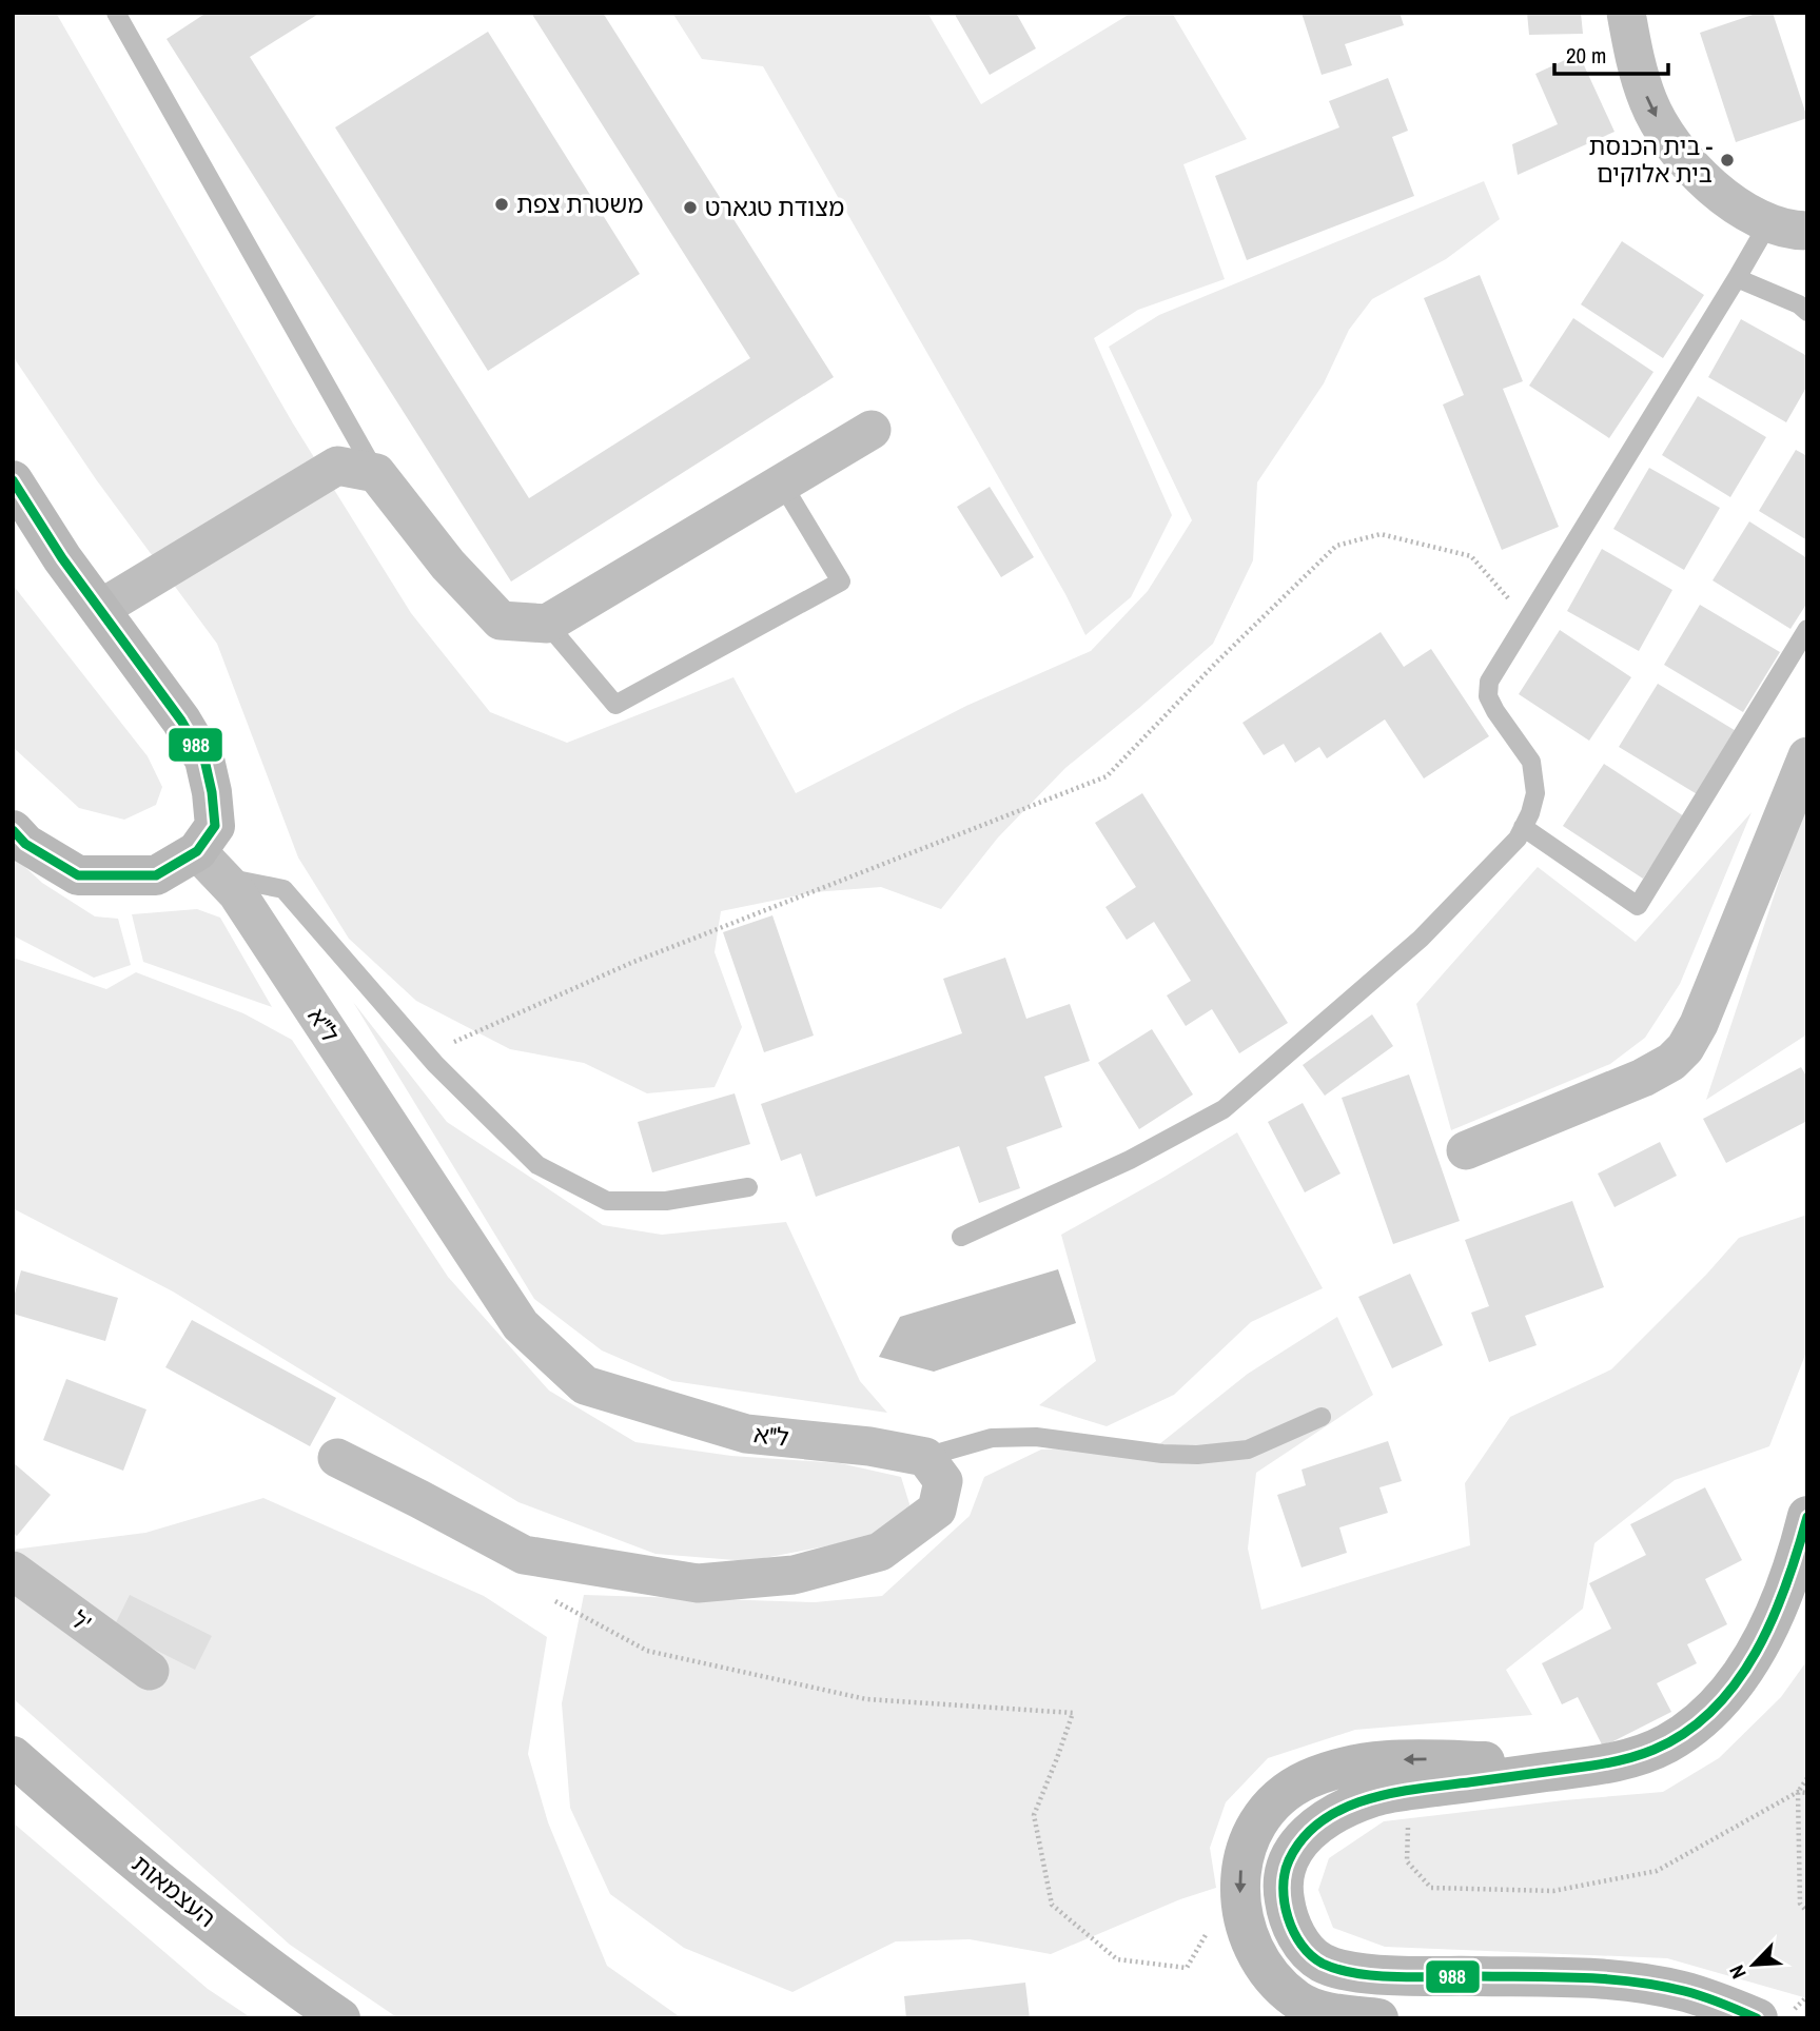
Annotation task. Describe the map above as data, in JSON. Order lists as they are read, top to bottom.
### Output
{
  "streets": {
    "street": ["ל\"א", "ל'", "העצמאות"]
  },
  "places": ["בית הכנסת - בית אלוקים", "משטרת צפת", "מצודת טגארט"],
  "lines": ["transit line 988"],
  "scale_bar": "20 m",
  "north": "bottom left"
}
